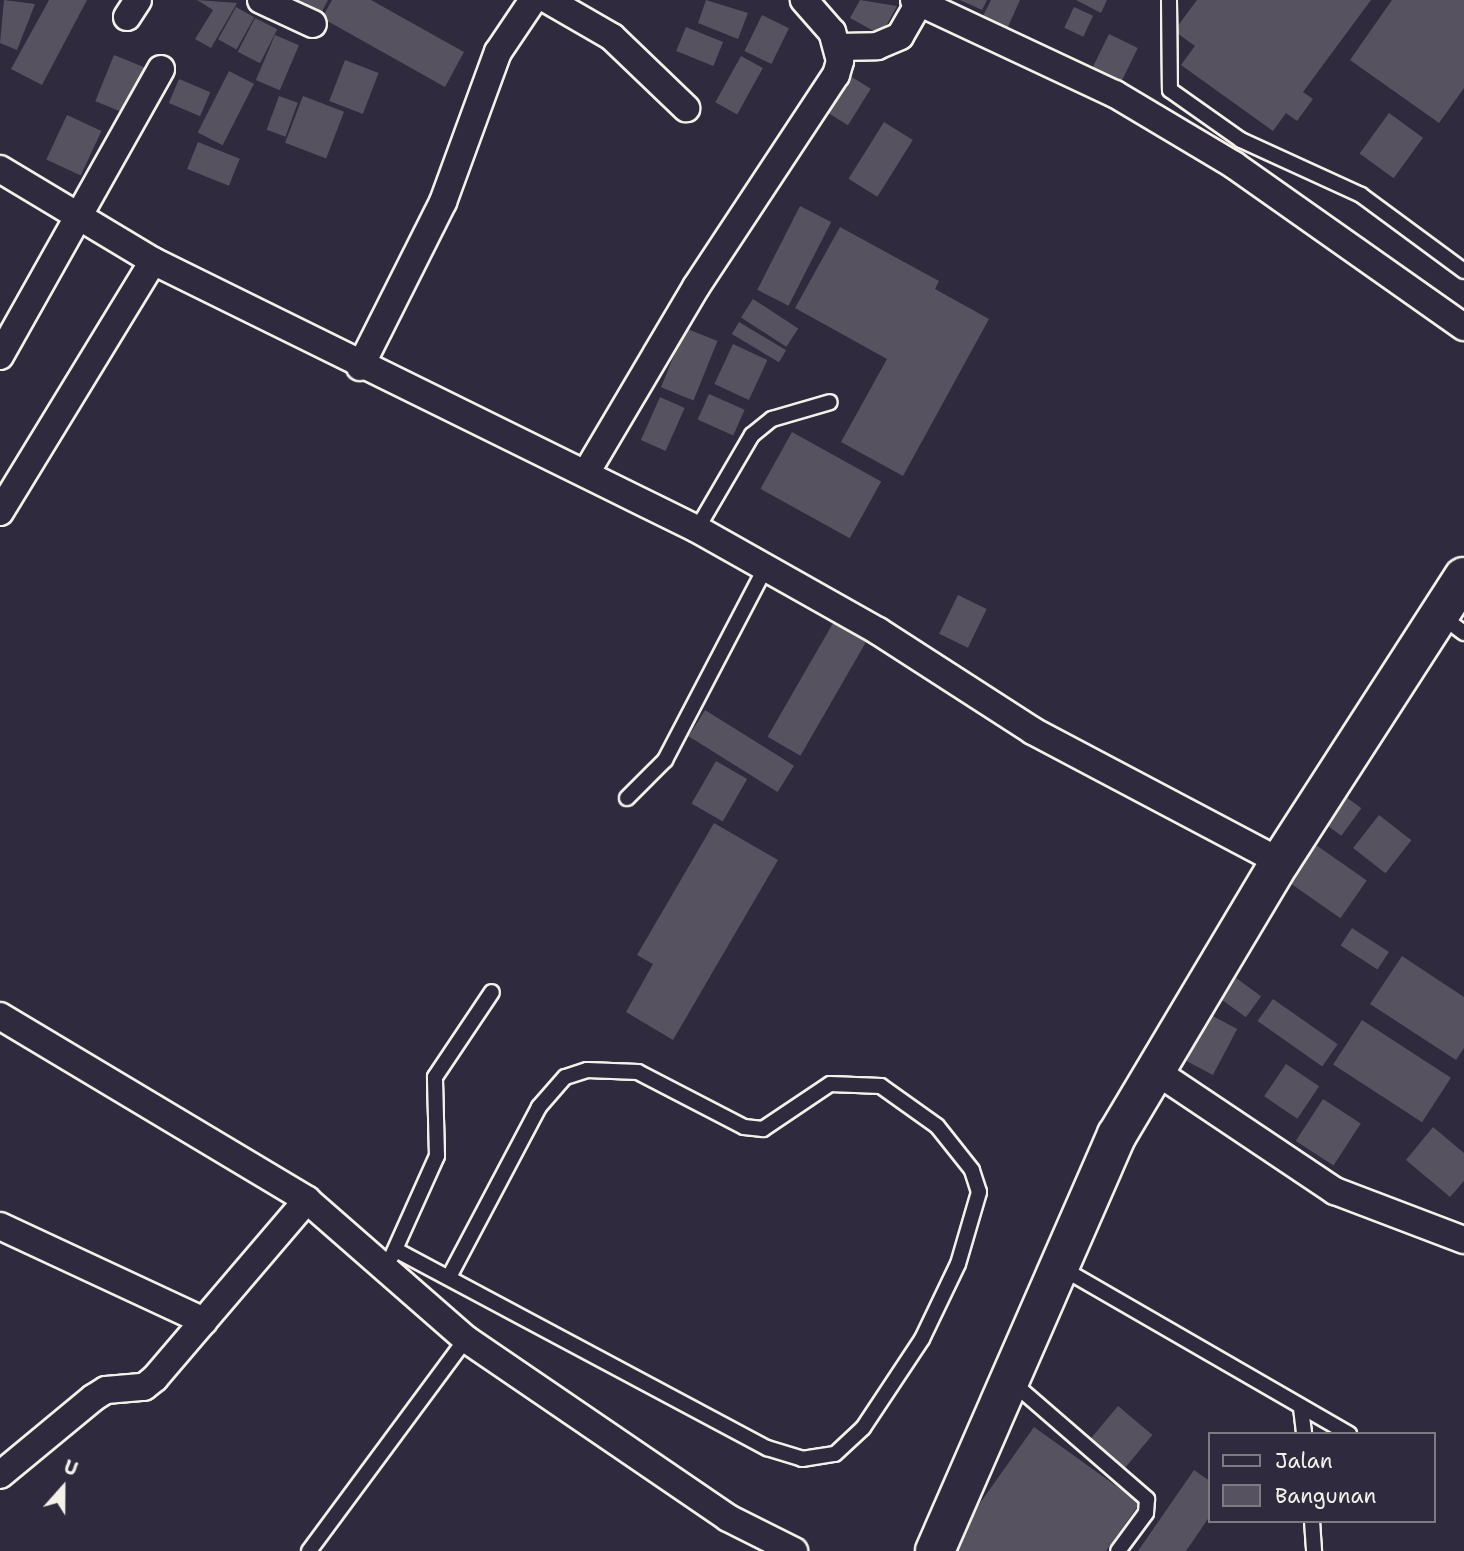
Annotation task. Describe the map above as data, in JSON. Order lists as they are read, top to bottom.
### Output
{
  "legend": ["Jalan", "Bangunan"],
  "north": "top"
}
